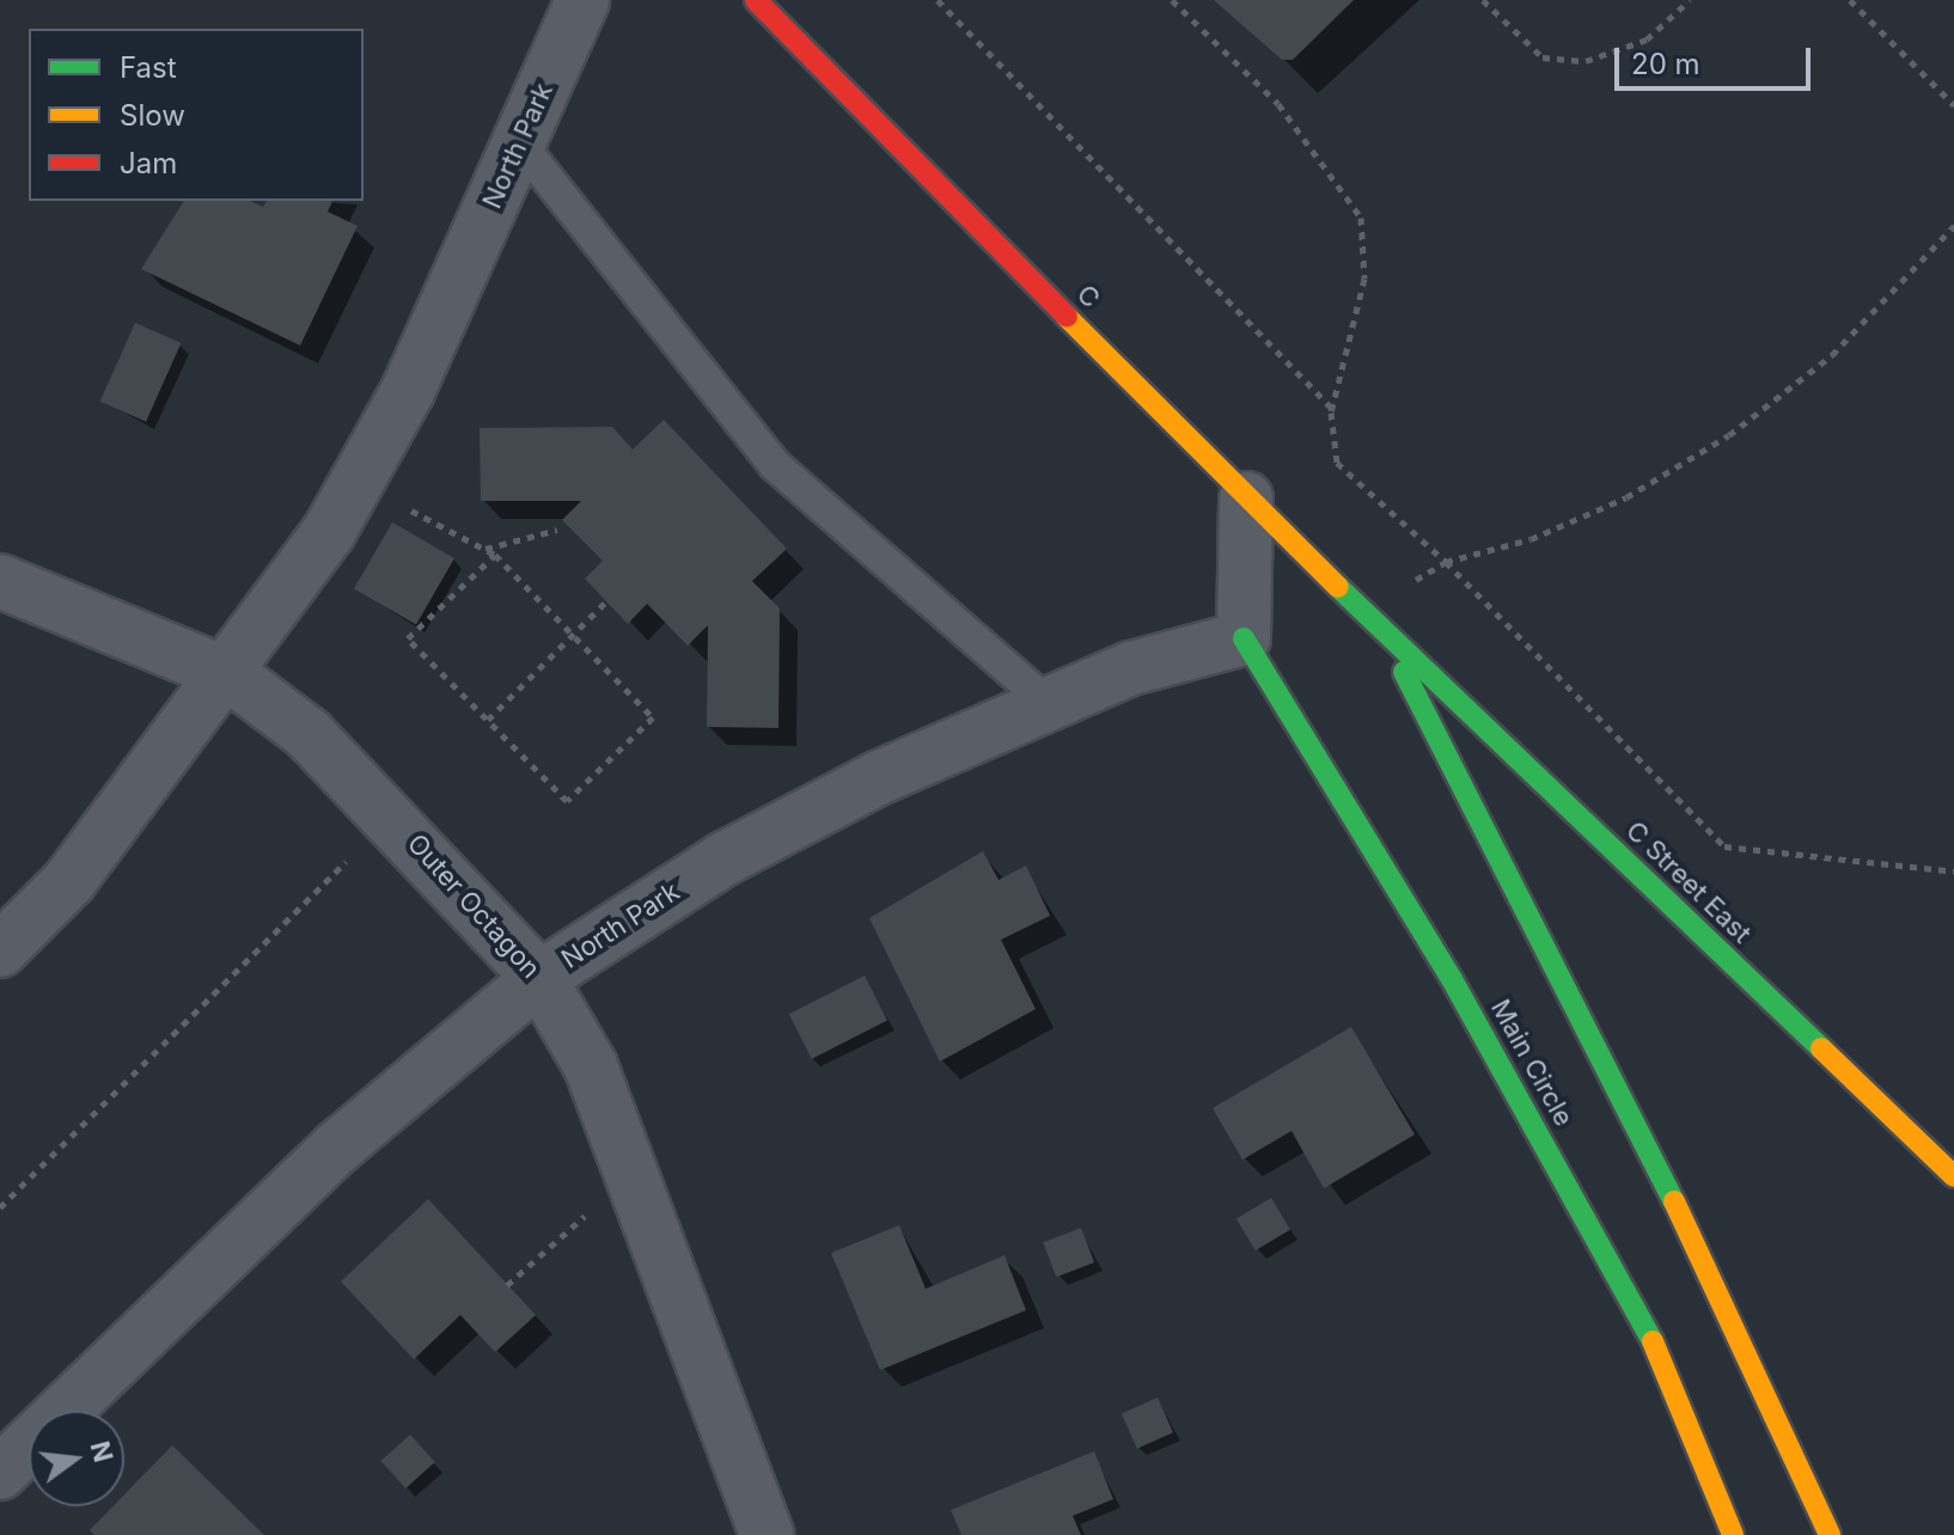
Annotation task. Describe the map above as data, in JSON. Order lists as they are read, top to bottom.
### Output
{
  "streets": {
    "street": [
      "North Park",
      "C",
      "C Street East",
      "Outer Octagon",
      "Main Circle"
    ]
  },
  "crossings": [
    ["North Park", "Outer Octagon"],
    ["North Park", "Main Circle"],
    ["C", "C Street East"]
  ],
  "legend": ["Fast", "Slow", "Jam"],
  "scale_bar": "20 m",
  "north": "right"
}
